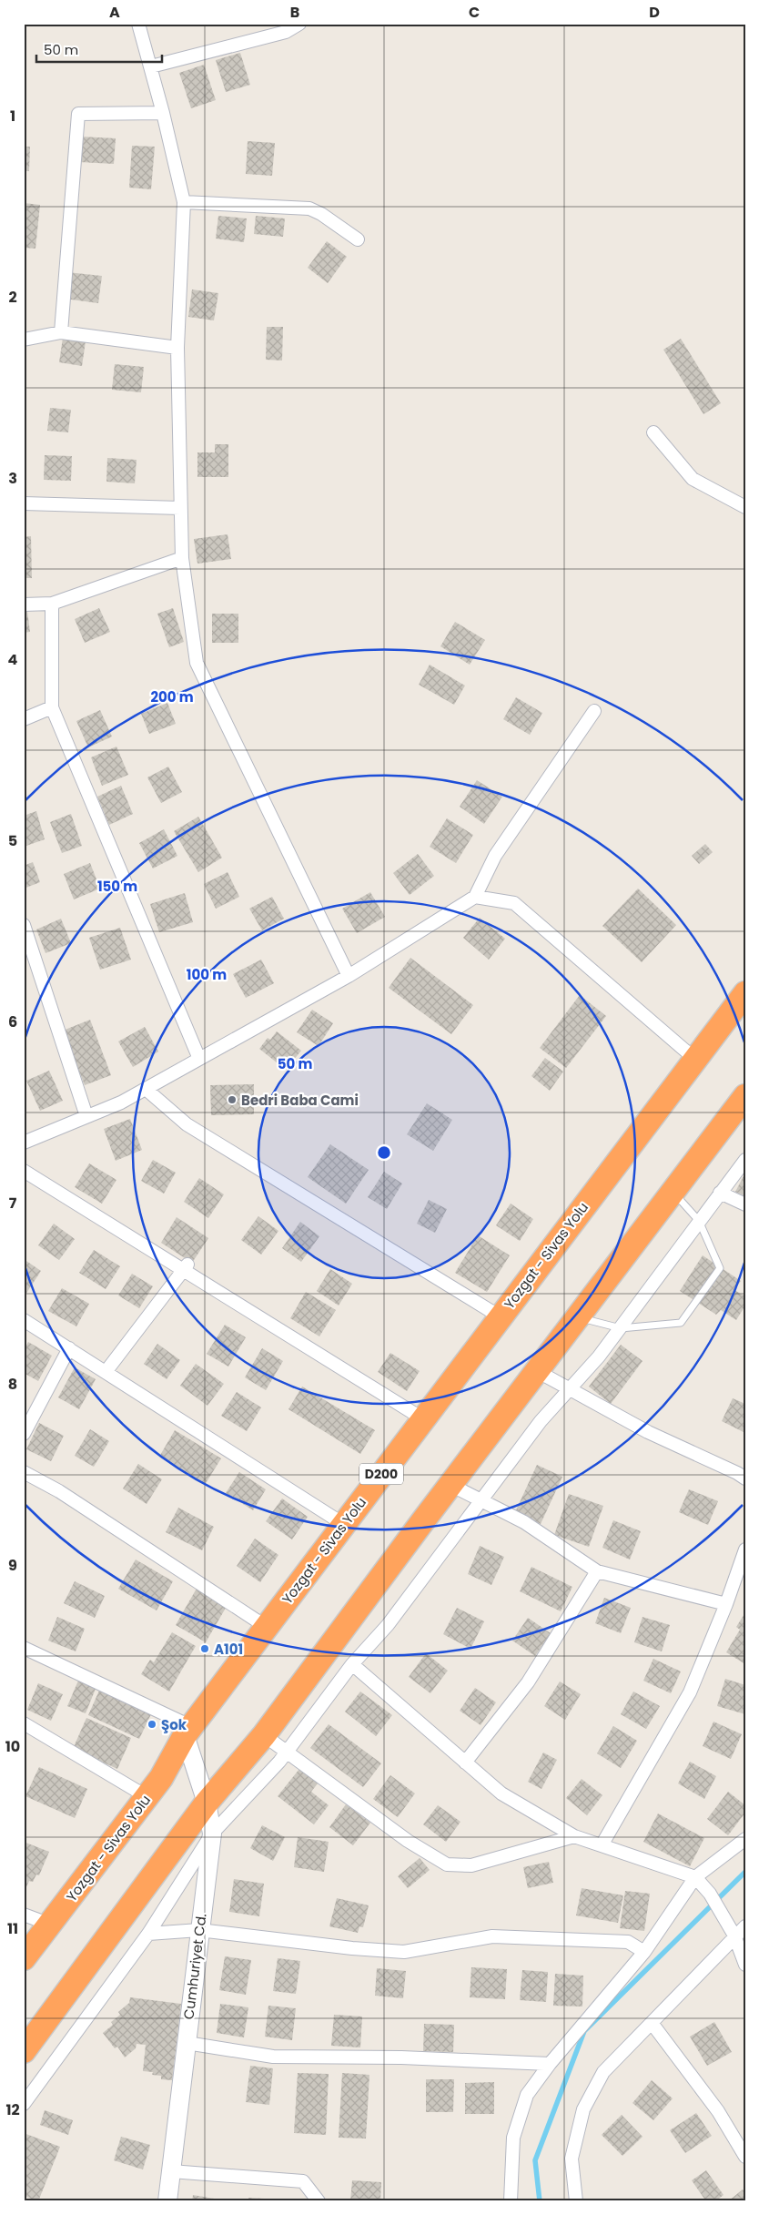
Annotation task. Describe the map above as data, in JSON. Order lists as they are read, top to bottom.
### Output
{
  "streets": {
    "highway": ["Yozgat - Sivas Yolu", "D200"],
    "main road": ["Cumhuriyet Cd."]
  },
  "crossings": [
    ["Yozgat - Sivas Yolu", "Cumhuriyet Cd."]
  ],
  "places": ["Bedri Baba Cami", "A101", "Şok"],
  "scale_bar": "50 m",
  "grid": {
    "columns": [
      "A",
      "B",
      "C",
      "D"
    ],
    "rows": [
      "1",
      "2",
      "3",
      "4",
      "5",
      "6",
      "7",
      "8",
      "9",
      "10",
      "11",
      "12"
    ]
  },
  "rings": [
    "200 m",
    "150 m",
    "100 m",
    "50 m"
  ]
}
